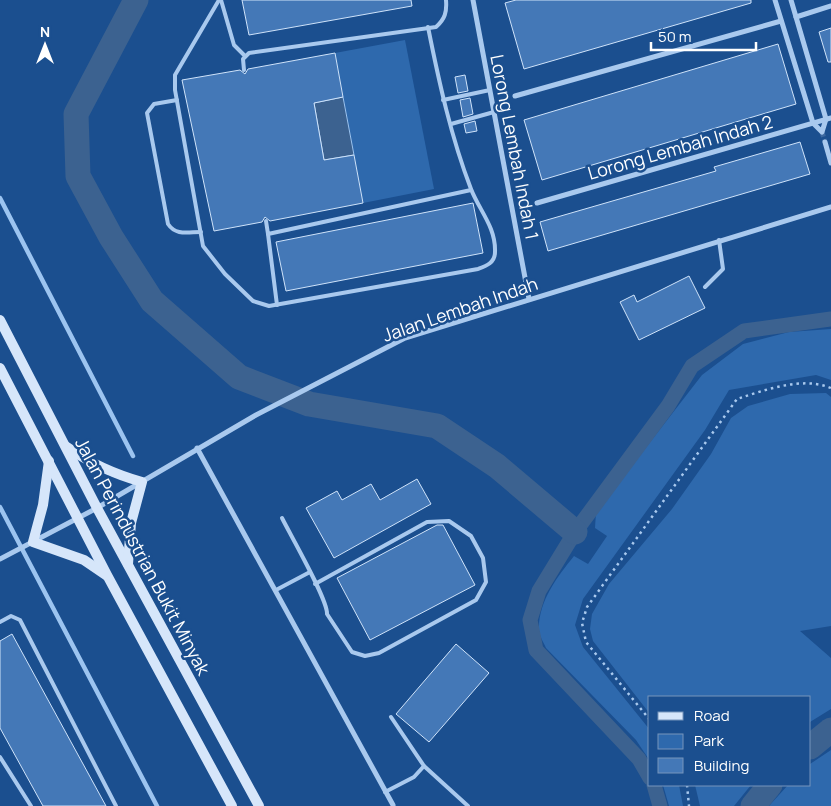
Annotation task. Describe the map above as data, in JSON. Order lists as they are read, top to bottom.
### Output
{
  "streets": {
    "main road": ["Jalan Perindustrian Bukit Minyak"],
    "street": ["Lorong Lembah Indah 1", "Lorong Lembah Indah 2", "Jalan Lembah Indah"]
  },
  "crossings": [
    ["Lorong Lembah Indah 1", "Jalan Lembah Indah"],
    ["Jalan Lembah Indah", "Jalan Perindustrian Bukit Minyak"]
  ],
  "legend": ["Road", "Park", "Building"],
  "scale_bar": "50 m",
  "north": "top"
}
